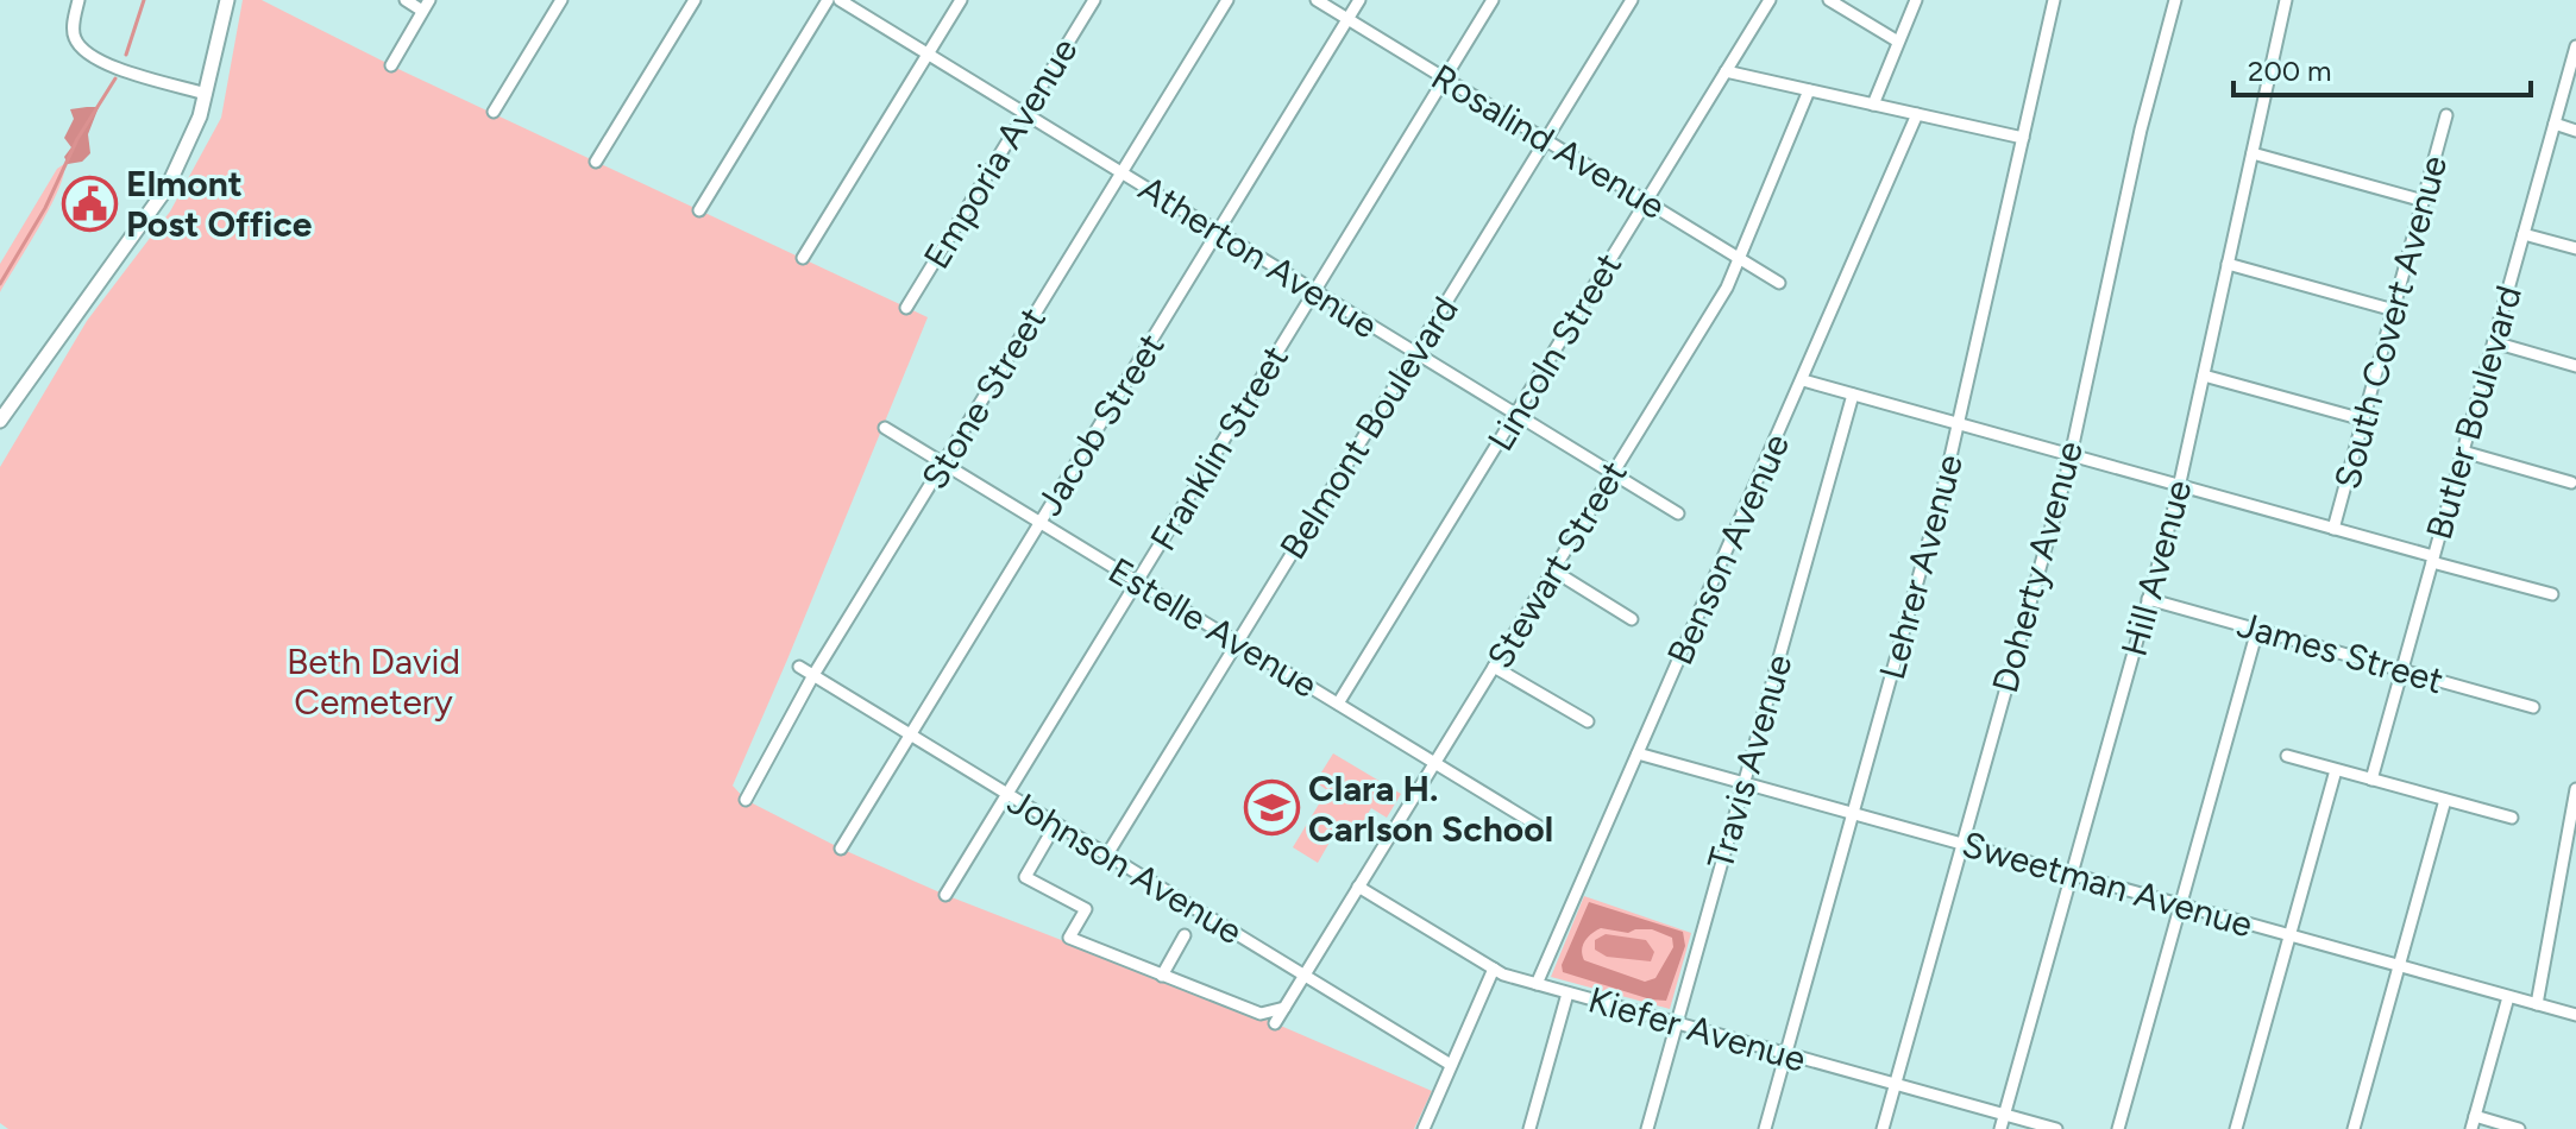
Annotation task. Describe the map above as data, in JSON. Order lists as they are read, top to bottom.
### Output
{
  "streets": {
    "street": [
      "Rosalind Avenue",
      "Emporia Avenue",
      "Atherton Avenue",
      "South Covert Avenue",
      "Lincoln Street",
      "Stone Street",
      "Butler Boulevard",
      "Jacob Street",
      "Belmont Boulevard",
      "Franklin Street",
      "Benson Avenue",
      "Stewart Street",
      "Lehrer Avenue",
      "Doherty Avenue",
      "Hill Avenue",
      "Estelle Avenue",
      "James Street",
      "Travis Avenue",
      "Johnson Avenue",
      "Sweetman Avenue",
      "Kiefer Avenue"
    ]
  },
  "crossings": [
    ["Rosalind Avenue", "Lincoln Street"],
    ["Rosalind Avenue", "Jacob Street"],
    ["Rosalind Avenue", "Belmont Boulevard"],
    ["Rosalind Avenue", "Franklin Street"],
    ["Rosalind Avenue", "Stewart Street"],
    ["Emporia Avenue", "Atherton Avenue"],
    ["Atherton Avenue", "Lincoln Street"],
    ["Atherton Avenue", "Stone Street"],
    ["Atherton Avenue", "Jacob Street"],
    ["Atherton Avenue", "Belmont Boulevard"],
    ["Atherton Avenue", "Franklin Street"],
    ["Atherton Avenue", "Stewart Street"],
    ["Lincoln Street", "Estelle Avenue"],
    ["Stone Street", "Estelle Avenue"],
    ["Stone Street", "Johnson Avenue"],
    ["Butler Boulevard", "James Street"],
    ["Jacob Street", "Estelle Avenue"],
    ["Jacob Street", "Johnson Avenue"],
    ["Belmont Boulevard", "Estelle Avenue"],
    ["Belmont Boulevard", "Johnson Avenue"],
    ["Franklin Street", "Estelle Avenue"],
    ["Franklin Street", "Johnson Avenue"],
    ["Benson Avenue", "Sweetman Avenue"],
    ["Benson Avenue", "Kiefer Avenue"],
    ["Stewart Street", "Estelle Avenue"],
    ["Stewart Street", "Johnson Avenue"],
    ["Stewart Street", "Kiefer Avenue"],
    ["Lehrer Avenue", "Sweetman Avenue"],
    ["Lehrer Avenue", "Kiefer Avenue"],
    ["Doherty Avenue", "Sweetman Avenue"],
    ["Doherty Avenue", "Kiefer Avenue"],
    ["Hill Avenue", "James Street"],
    ["Hill Avenue", "Sweetman Avenue"],
    ["Hill Avenue", "Kiefer Avenue"],
    ["Travis Avenue", "Sweetman Avenue"],
    ["Travis Avenue", "Kiefer Avenue"]
  ],
  "parks": ["Beth David Cemetery"],
  "places": {
    "public building": ["Elmont Post Office"],
    "school or university": ["Clara H. Carlson School"]
  },
  "scale_bar": "200 m"
}
